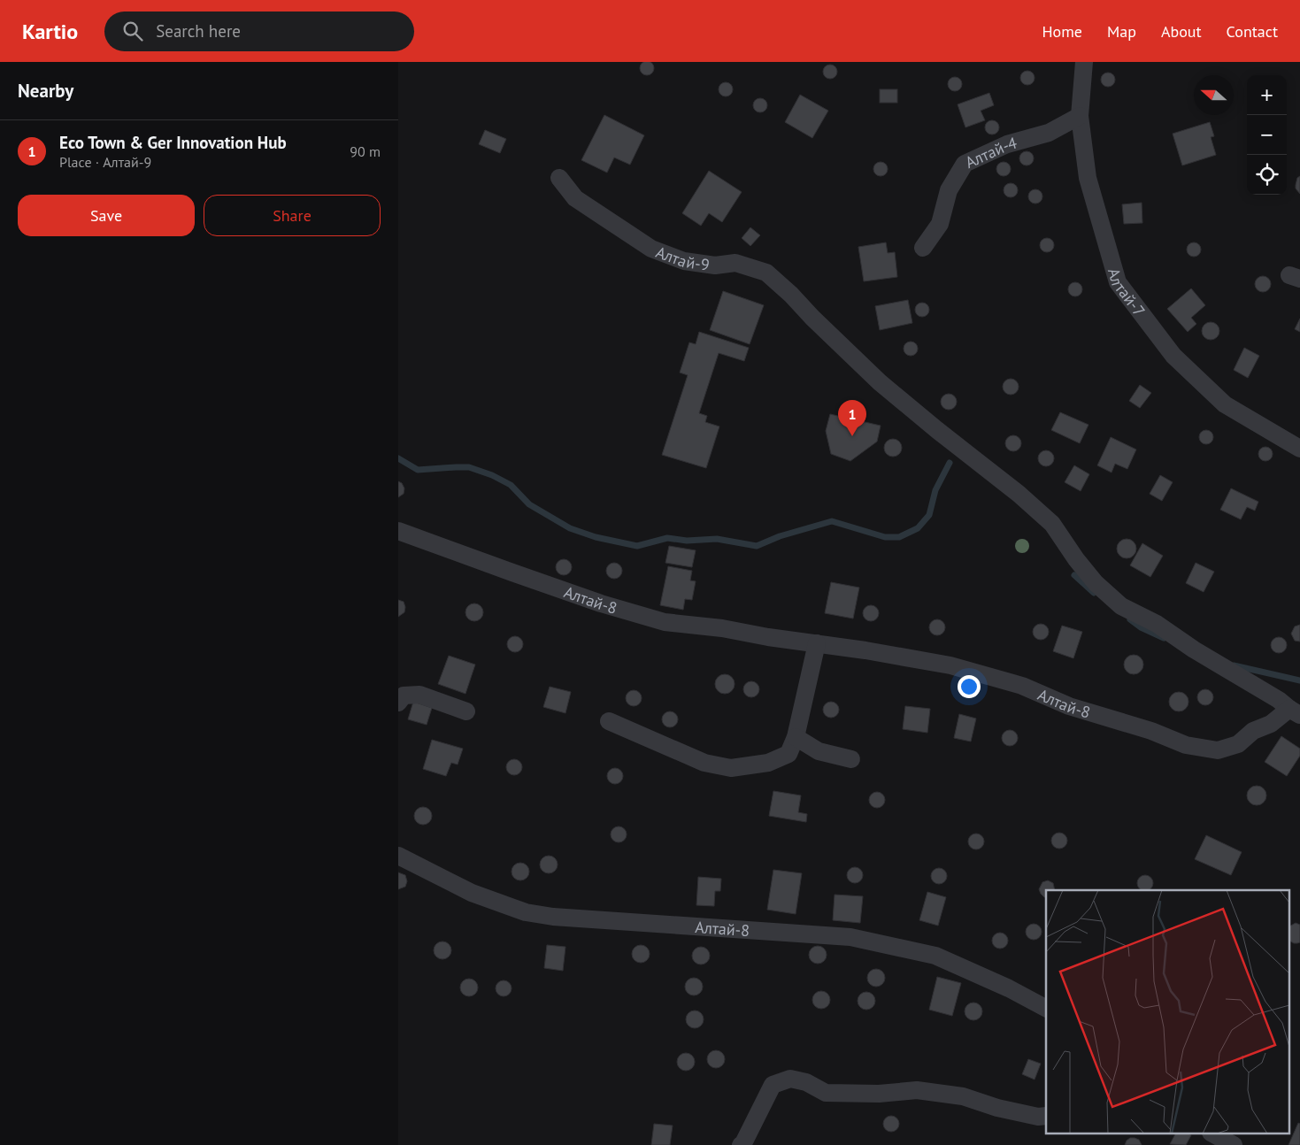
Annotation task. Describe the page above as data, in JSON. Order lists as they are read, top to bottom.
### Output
{
  "streets": {
    "street": [
      "Алтай-4",
      "Алтай-9",
      "Алтай-7",
      "Алтай-8"
    ]
  },
  "crossings": [
    ["Алтай-4", "Алтай-7"],
    ["Алтай-9", "Алтай-8"]
  ],
  "north": "left",
  "page": {
    "header": "Kartio",
    "search": "Search here",
    "nav": [
      "Home",
      "Map",
      "About",
      "Contact"
    ],
    "heading": "Nearby",
    "map_buttons": ["+", "−"],
    "list": [
      {
        "mark": "1",
        "name": "Eco Town & Ger Innovation Hub",
        "note": "Place · Алтай-9",
        "value": "90 m"
      }
    ],
    "buttons": ["Save", "Share"],
    "pins": "1"
  }
}
